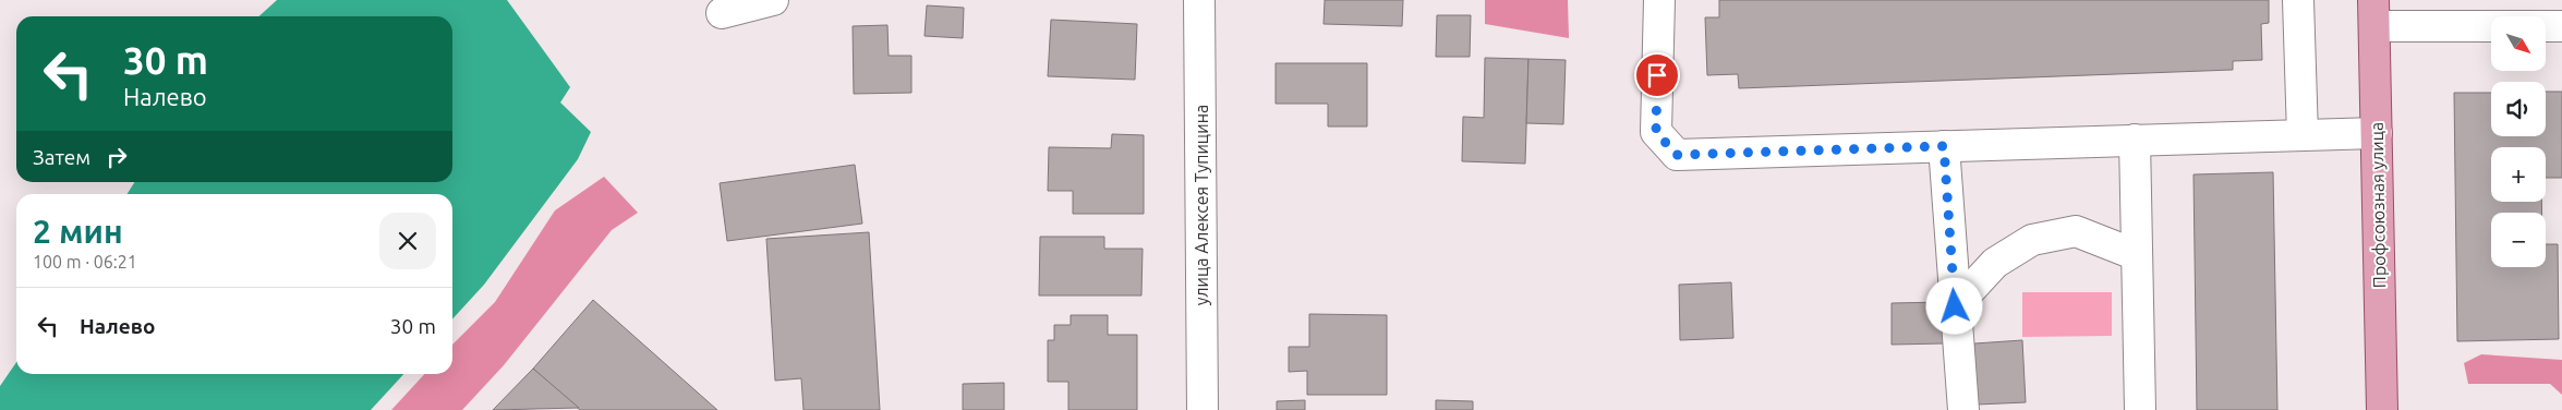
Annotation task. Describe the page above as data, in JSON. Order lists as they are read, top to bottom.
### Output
{
  "streets": {
    "main road": ["Профсоюзная улица"],
    "street": ["улица Алексея Тупицина"]
  },
  "north": "bottom right",
  "page": {
    "map_buttons": ["+", "−"],
    "turn": ["30 m", "Налево"],
    "then": "Затем",
    "heading": ["2 мин", "100 m · 06:21"],
    "list": [
      {
        "name": "Налево",
        "value": "30 m"
      }
    ]
  }
}
